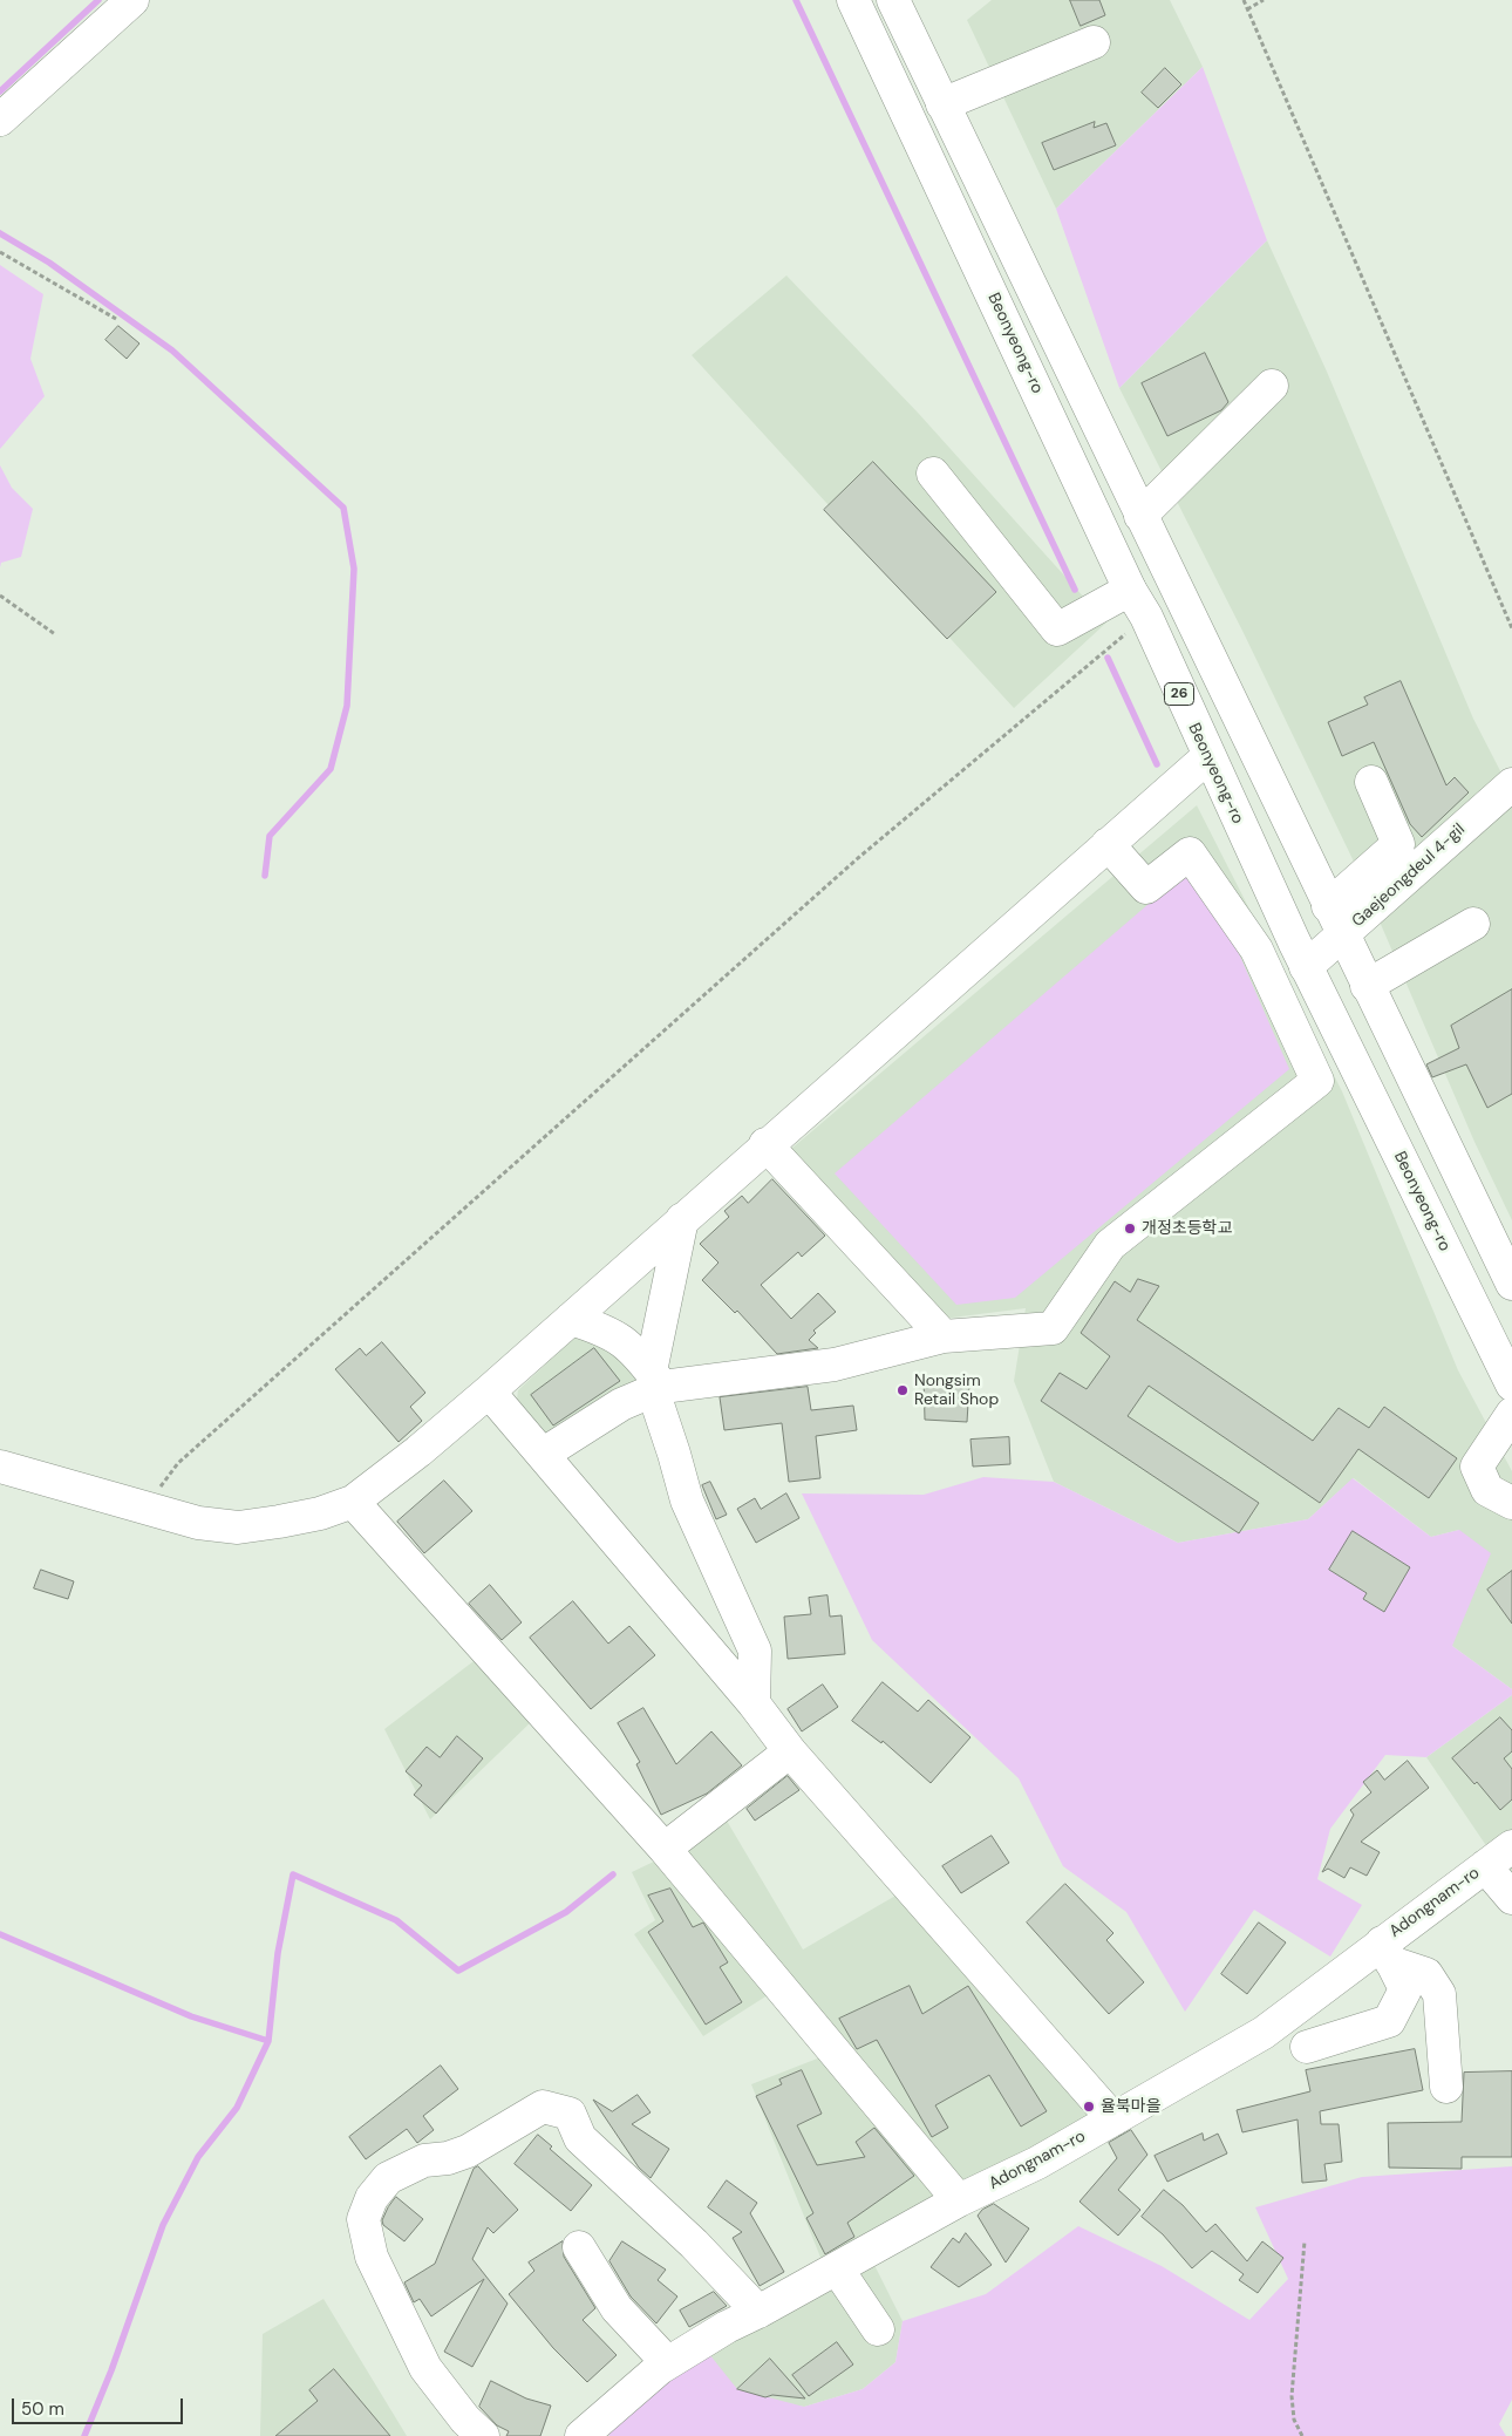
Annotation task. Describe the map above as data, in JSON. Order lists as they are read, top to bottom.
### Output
{
  "streets": {
    "street": [
      "Beonyeong-ro",
      "26",
      "Gaejeongdeul 4-gil",
      "Adongnam-ro"
    ]
  },
  "crossings": [
    ["Beonyeong-ro", "Gaejeongdeul 4-gil"],
    ["26", "Gaejeongdeul 4-gil"]
  ],
  "places": ["개정초등학교", "Nongsim Retail Shop", "율북마을"],
  "scale_bar": "50 m"
}
